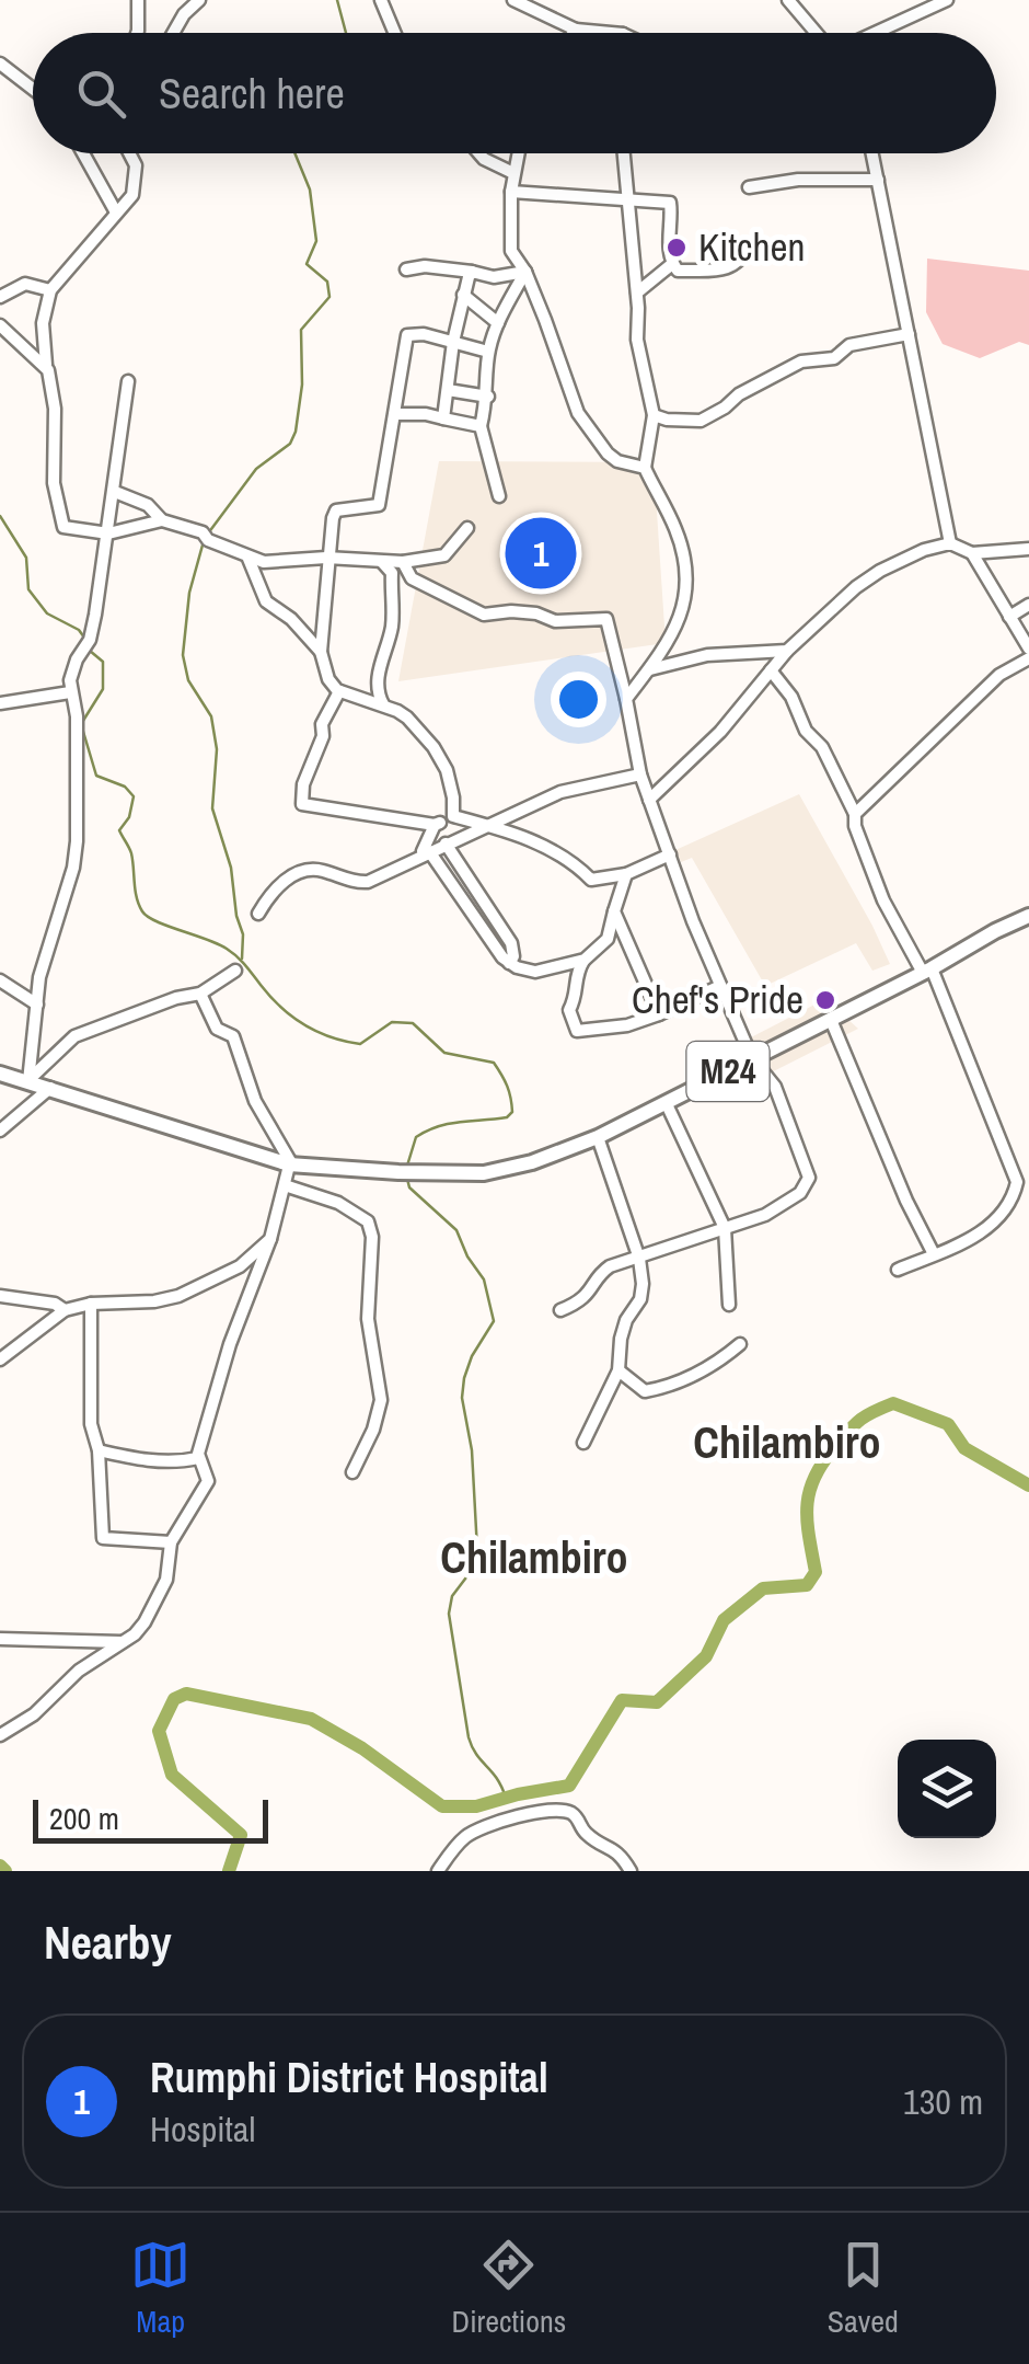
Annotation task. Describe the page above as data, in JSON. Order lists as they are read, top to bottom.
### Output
{
  "streets": {
    "main road": ["M24"]
  },
  "districts": ["Chilambiro", "Chilambiro"],
  "places": ["Kitchen", "Chef's Pride"],
  "scale_bar": "200 m",
  "page": {
    "search": "Search here",
    "pins": "1",
    "scale": "200 m",
    "heading": "Nearby",
    "list": [
      {
        "mark": "1",
        "name": "Rumphi District Hospital",
        "note": "Hospital",
        "value": "130 m"
      }
    ],
    "nav": ["Map", "Directions", "Saved"]
  }
}
